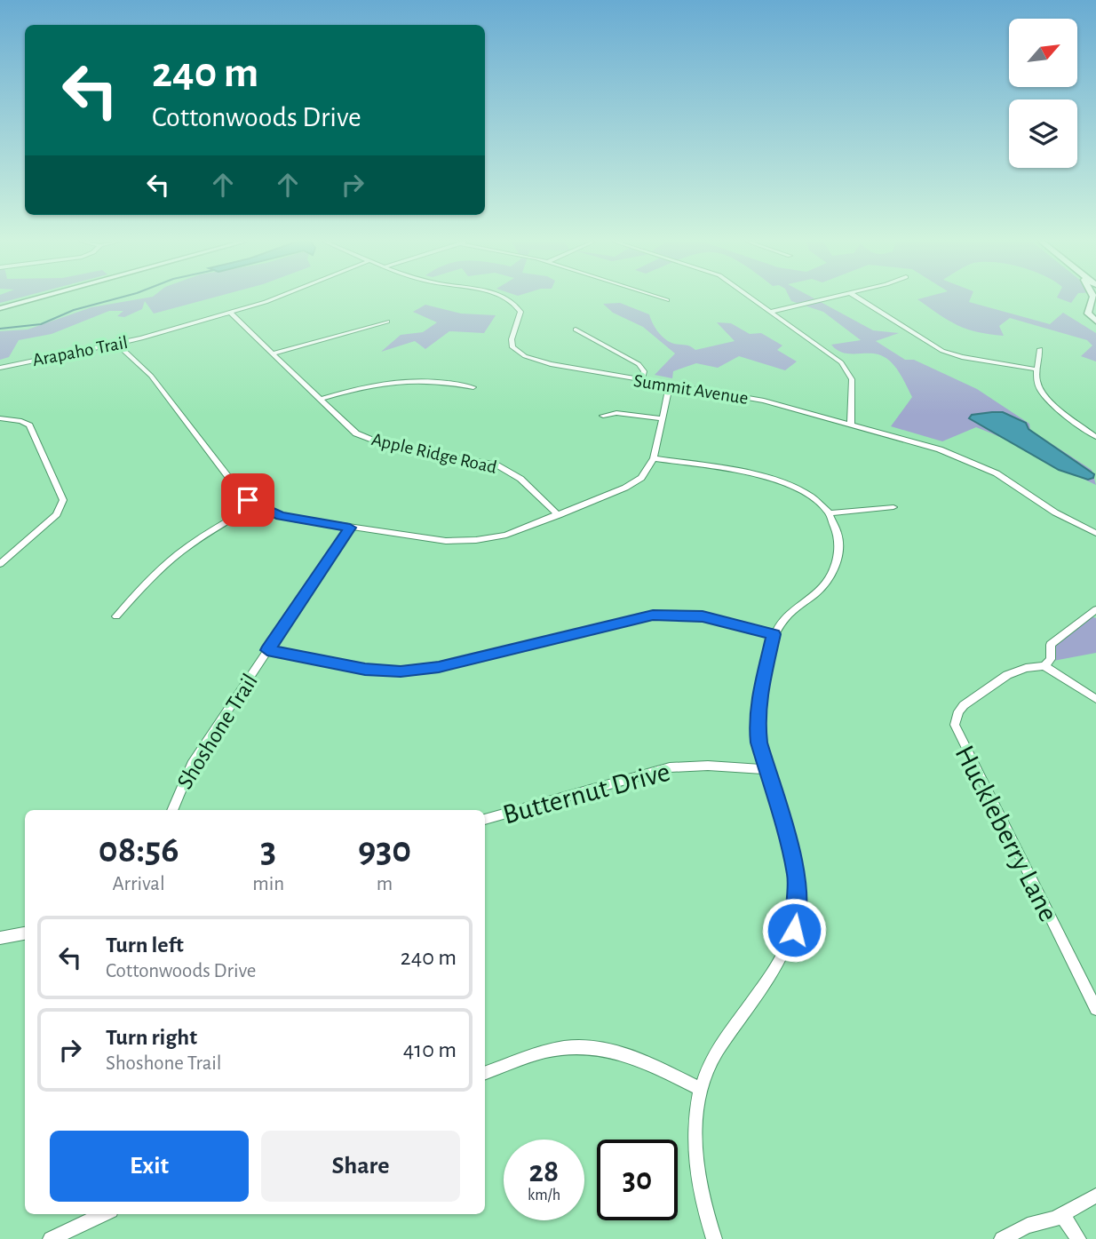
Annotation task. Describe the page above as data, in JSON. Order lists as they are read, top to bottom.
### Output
{
  "streets": {
    "street": [
      "Arapaho Trail",
      "Summit Avenue",
      "Apple Ridge Road",
      "Shoshone Trail",
      "Butternut Drive",
      "Huckleberry Lane"
    ]
  },
  "crossings": [
    ["Arapaho Trail", "Apple Ridge Road"]
  ],
  "north": "top right",
  "page": {
    "turn": ["240 m", "Cottonwoods Drive"],
    "eta": [
      "08:56",
      "Arrival",
      "3",
      "min",
      "930",
      "m"
    ],
    "list": [
      {
        "name": "Turn left",
        "note": "Cottonwoods Drive",
        "value": "240 m"
      },
      {
        "name": "Turn right",
        "note": "Shoshone Trail",
        "value": "410 m"
      }
    ],
    "buttons": ["Exit", "Share"],
    "speed": "28 km/h",
    "limit": "30"
  }
}
